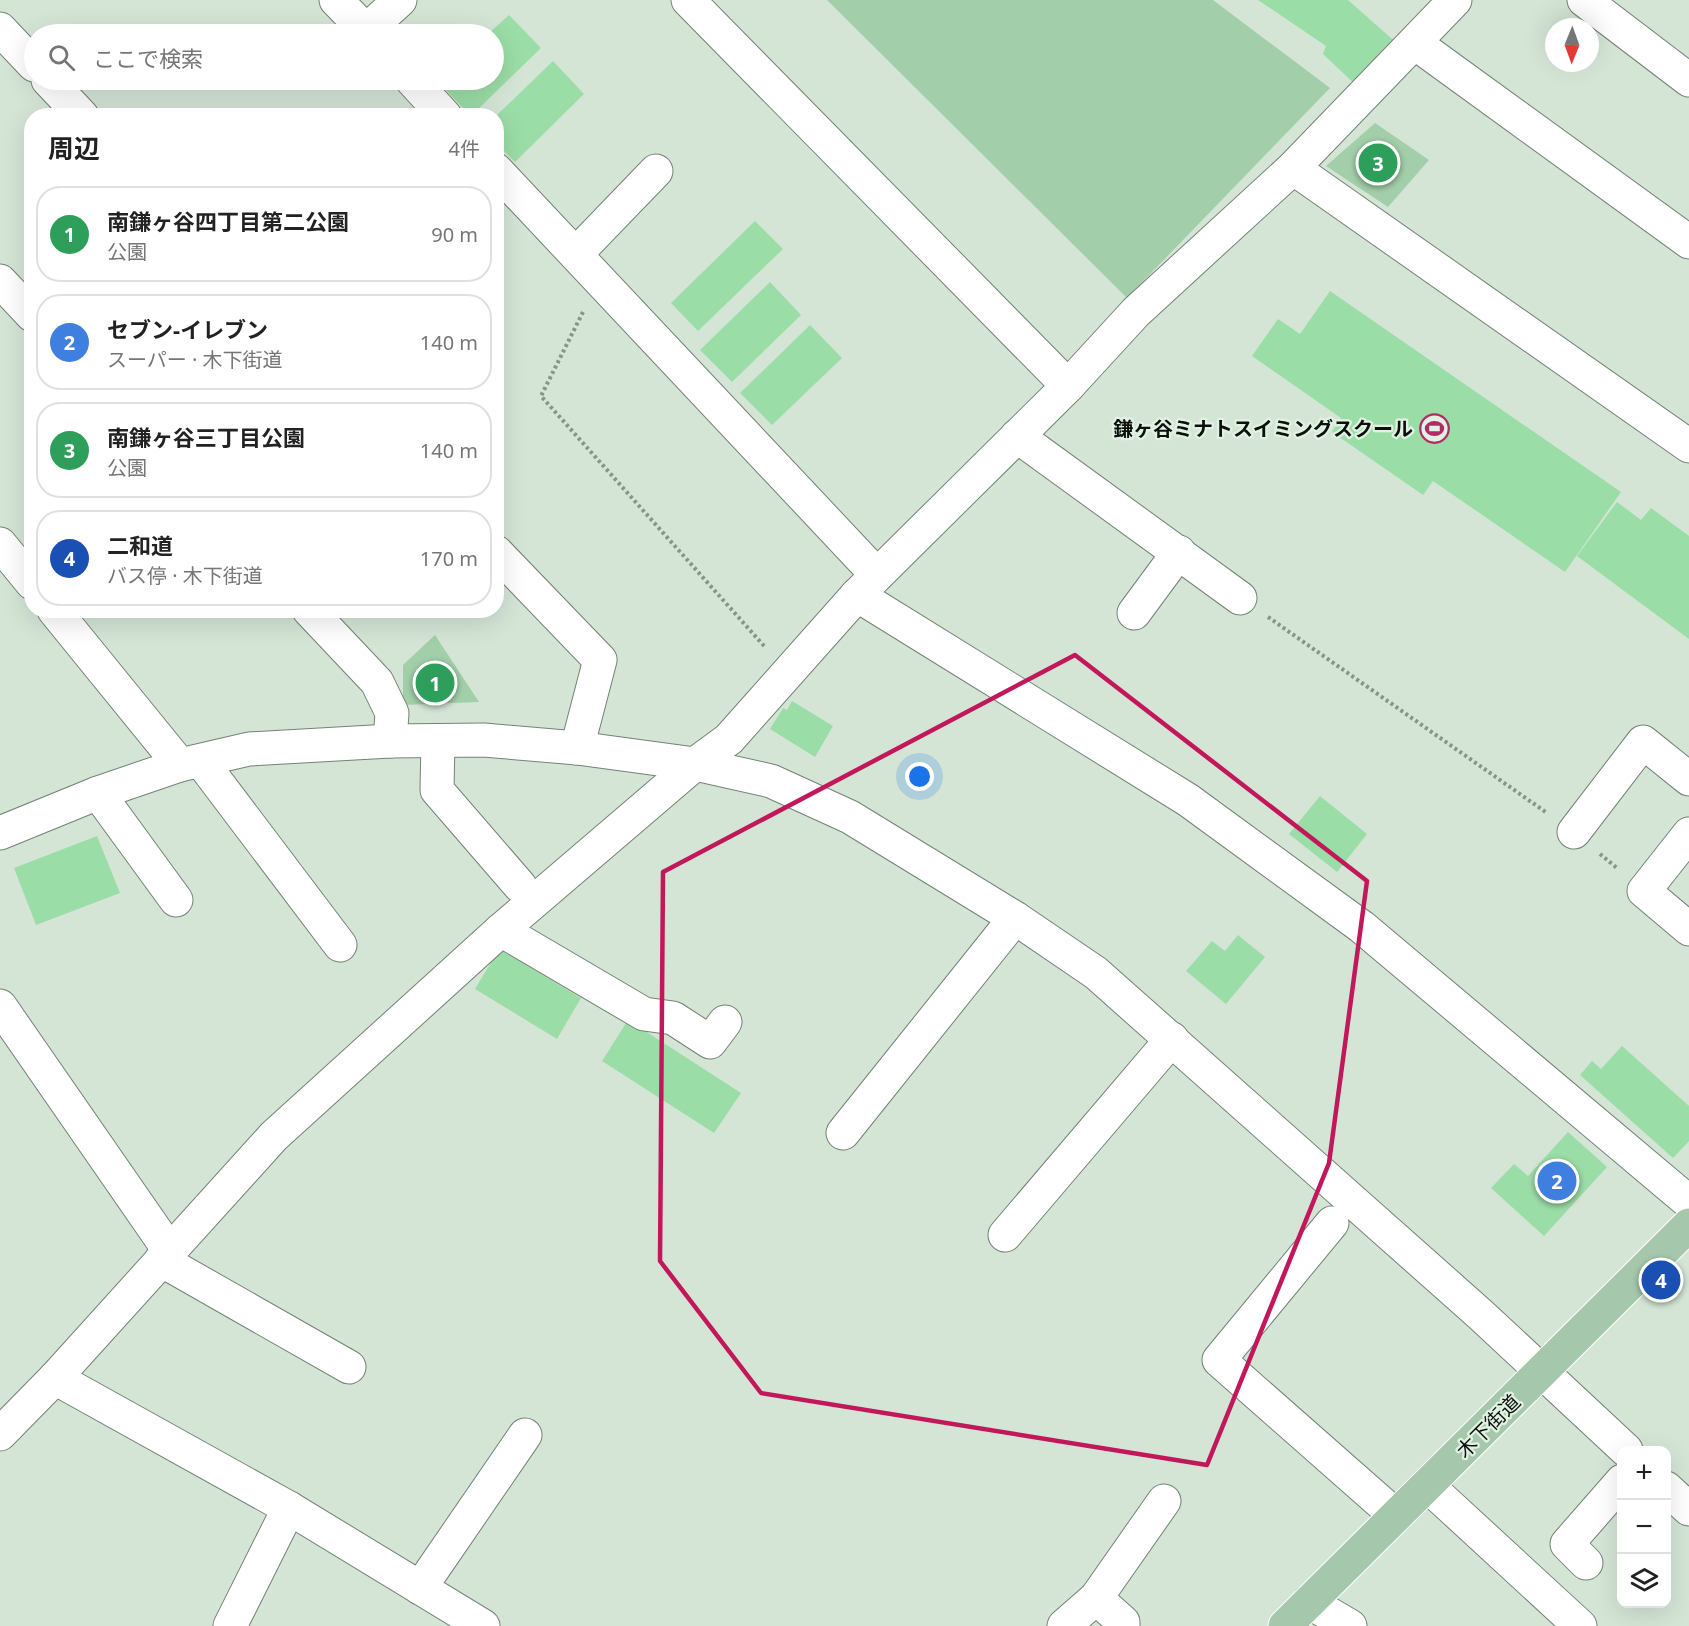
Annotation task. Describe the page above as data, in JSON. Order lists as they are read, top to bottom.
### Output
{
  "streets": {
    "main road": ["木下街道"]
  },
  "places": {
    "sports": ["鎌ヶ谷ミナトスイミングスクール"]
  },
  "north": "bottom",
  "page": {
    "search": "ここで検索",
    "heading": ["周辺", "4件"],
    "pins": [
      "3",
      "1",
      "2",
      "4"
    ],
    "list": [
      {
        "mark": "1",
        "name": "南鎌ヶ谷四丁目第二公園",
        "note": "公園",
        "value": "90 m"
      },
      {
        "mark": "2",
        "name": "セブン-イレブン",
        "note": "スーパー · 木下街道",
        "value": "140 m"
      },
      {
        "mark": "3",
        "name": "南鎌ヶ谷三丁目公園",
        "note": "公園",
        "value": "140 m"
      },
      {
        "mark": "4",
        "name": "二和道",
        "note": "バス停 · 木下街道",
        "value": "170 m"
      }
    ],
    "map_buttons": ["+", "−"]
  }
}
